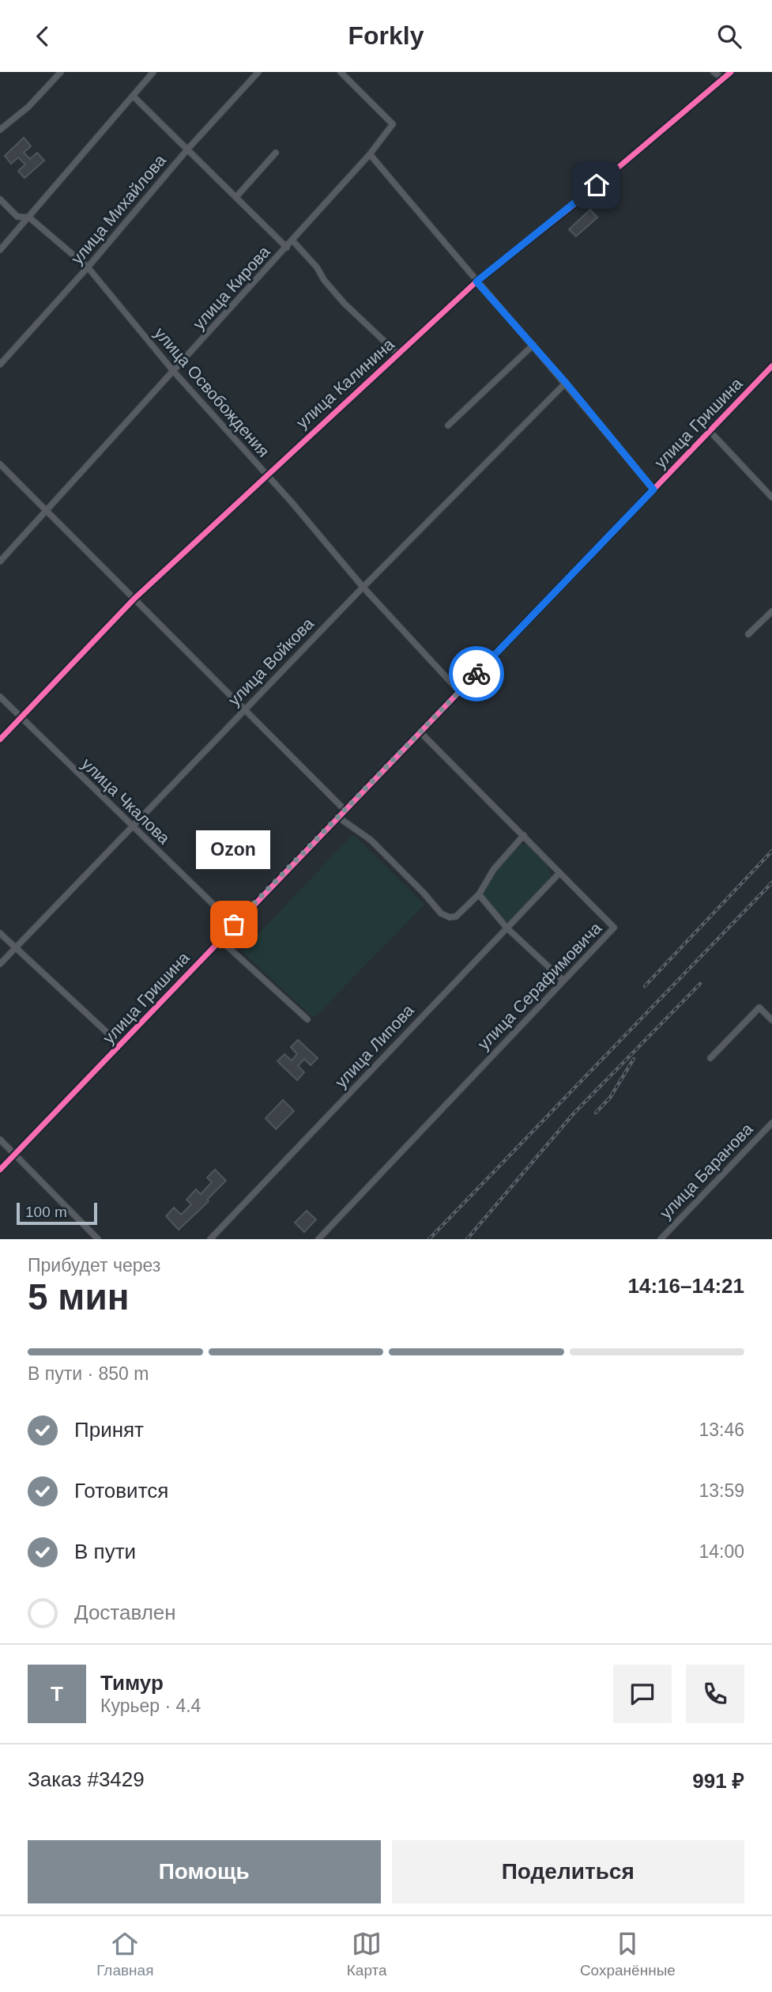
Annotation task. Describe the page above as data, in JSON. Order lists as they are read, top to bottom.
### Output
{
  "streets": {
    "street": [
      "улица Михайлова",
      "улица Кирова",
      "улица Калинина",
      "улица Освобождения",
      "улица Гришина",
      "улица Войкова",
      "улица Чкалова",
      "улица Серафимовича",
      "улица Липова",
      "улица Баранова"
    ]
  },
  "crossings": [
    ["улица Михайлова", "улица Освобождения"],
    ["улица Кирова", "улица Освобождения"],
    ["улица Калинина", "улица Освобождения"],
    ["улица Калинина", "улица Чкалова"],
    ["улица Освобождения", "улица Гришина"],
    ["улица Освобождения", "улица Войкова"],
    ["улица Гришина", "улица Чкалова"],
    ["улица Гришина", "улица Серафимовича"],
    ["улица Войкова", "улица Чкалова"],
    ["улица Серафимовича", "улица Липова"]
  ],
  "places": ["Ozon"],
  "scale_bar": "100 m",
  "page": {
    "header": "Forkly",
    "bubble": "Ozon",
    "scale": "100 m",
    "heading": ["5 мин", "Прибудет через", "14:16–14:21"],
    "panel": [
      "Тимур",
      "Курьер · 4.4",
      "Заказ #3429",
      "991 ₽"
    ],
    "bar": "В пути · 850 m",
    "list": [
      ["Принят", "13:46"],
      ["Готовится", "13:59"],
      ["В пути", "14:00"],
      "Доставлен"
    ],
    "round": "Т",
    "buttons": ["Помощь", "Поделиться"],
    "tabs": ["Главная", "Карта", "Сохранённые"]
  }
}
